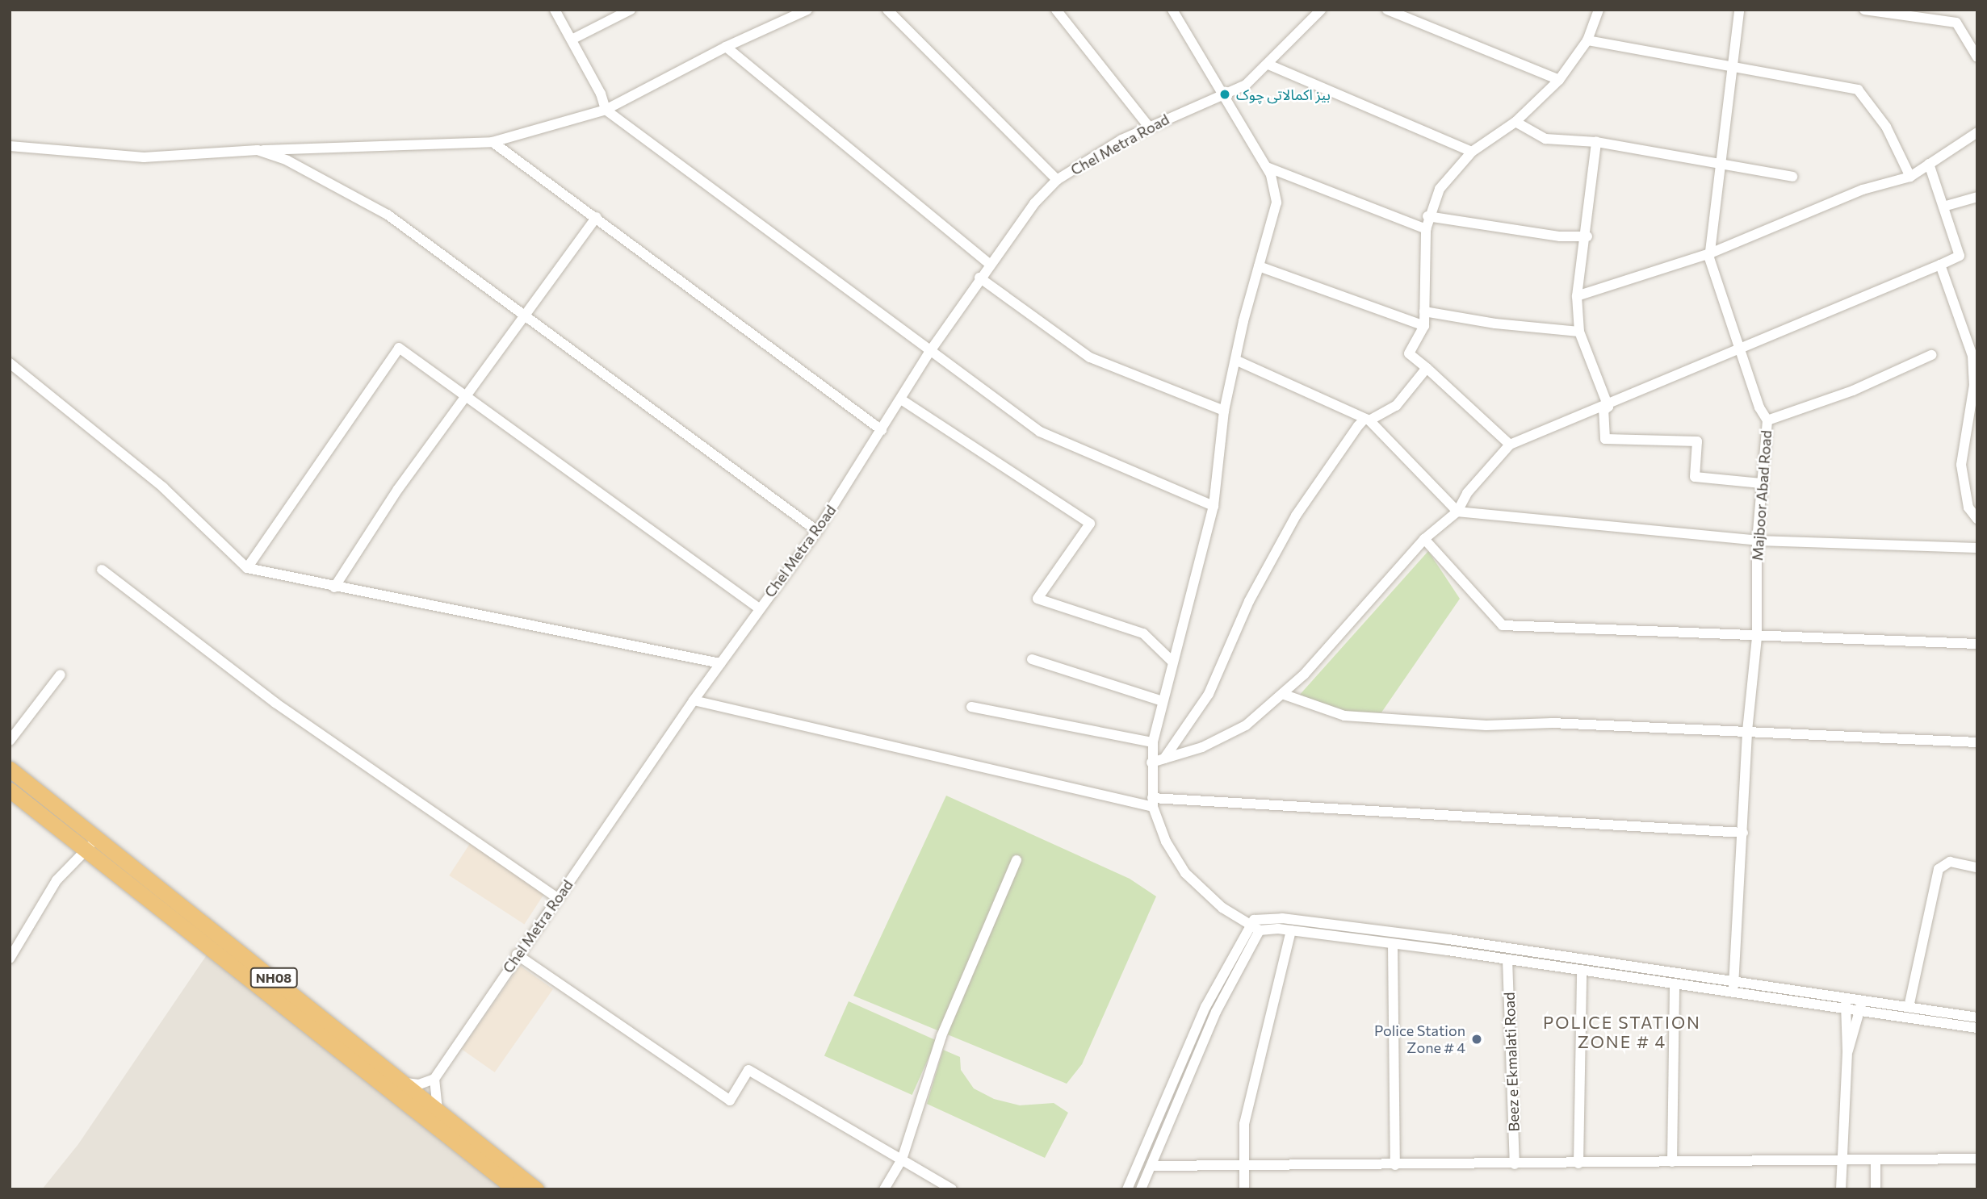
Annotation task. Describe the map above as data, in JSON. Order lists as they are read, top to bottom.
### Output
{
  "streets": {
    "highway": ["NH08"],
    "street": ["Chel Metra Road", "Majboor Abad Road", "Beez e Ekmalati Road"]
  },
  "districts": ["POLICE STATION ZONE # 4"],
  "places": ["بیز اکمالاتی چوک", "Police Station Zone # 4"]
}
